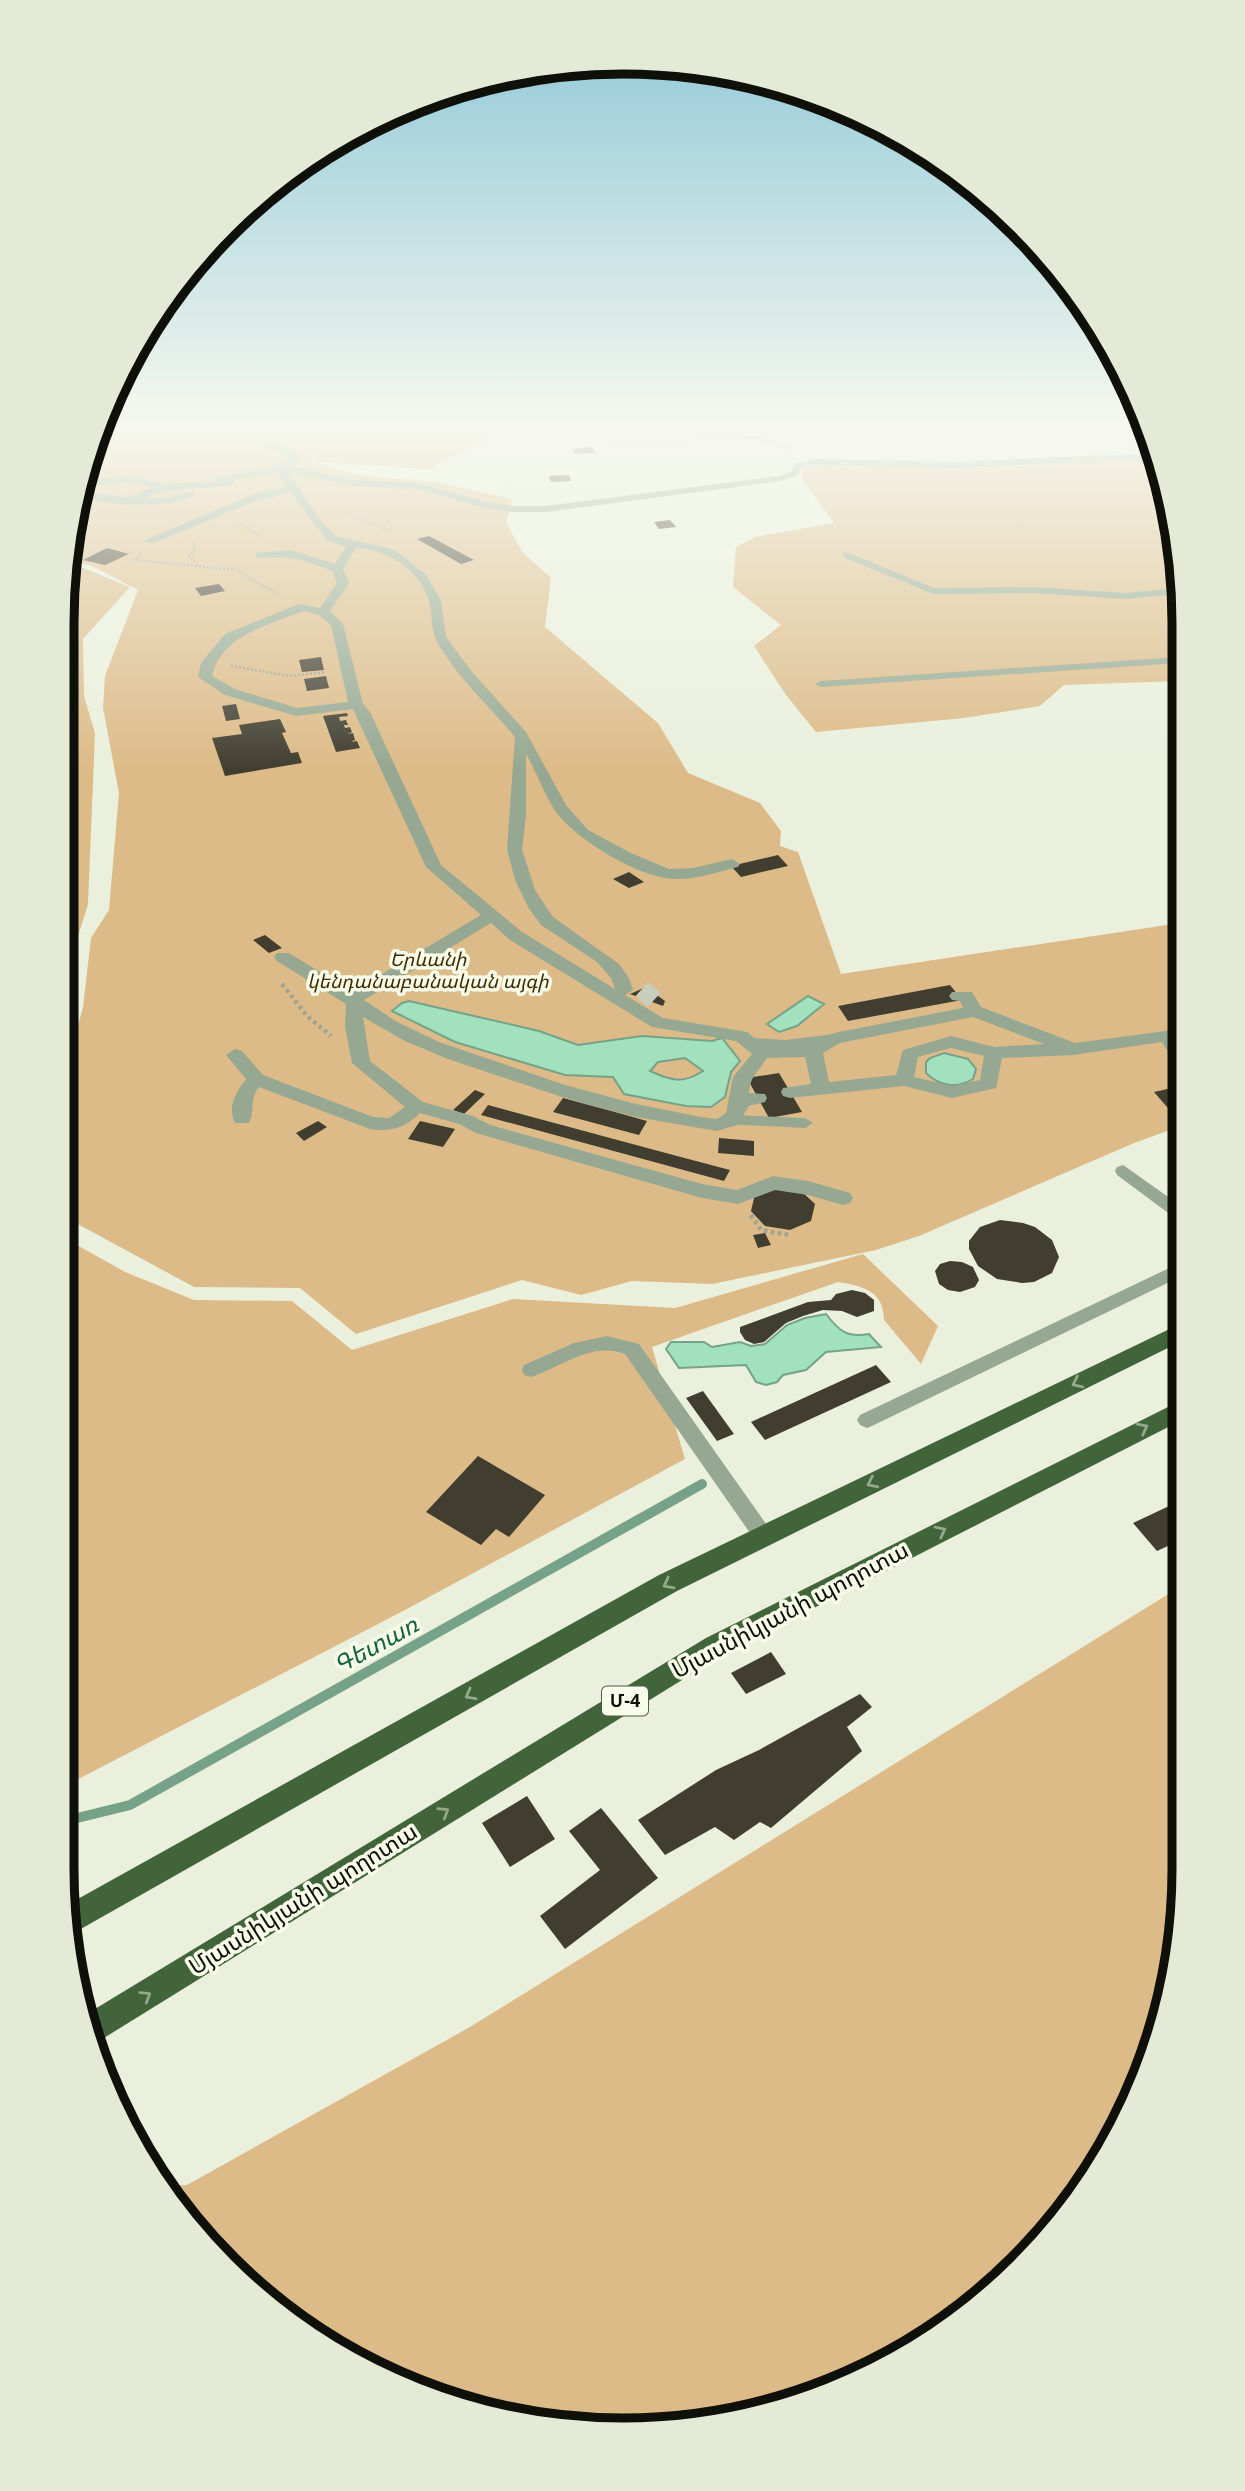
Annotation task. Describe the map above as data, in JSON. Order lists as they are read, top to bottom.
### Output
{
  "streets": {
    "highway": ["Մյասնիկյանի պողոտա", "Մ-4"]
  },
  "water": ["Գետառ"],
  "parks": ["Երևանի կենդանաբանական այգի"]
}
